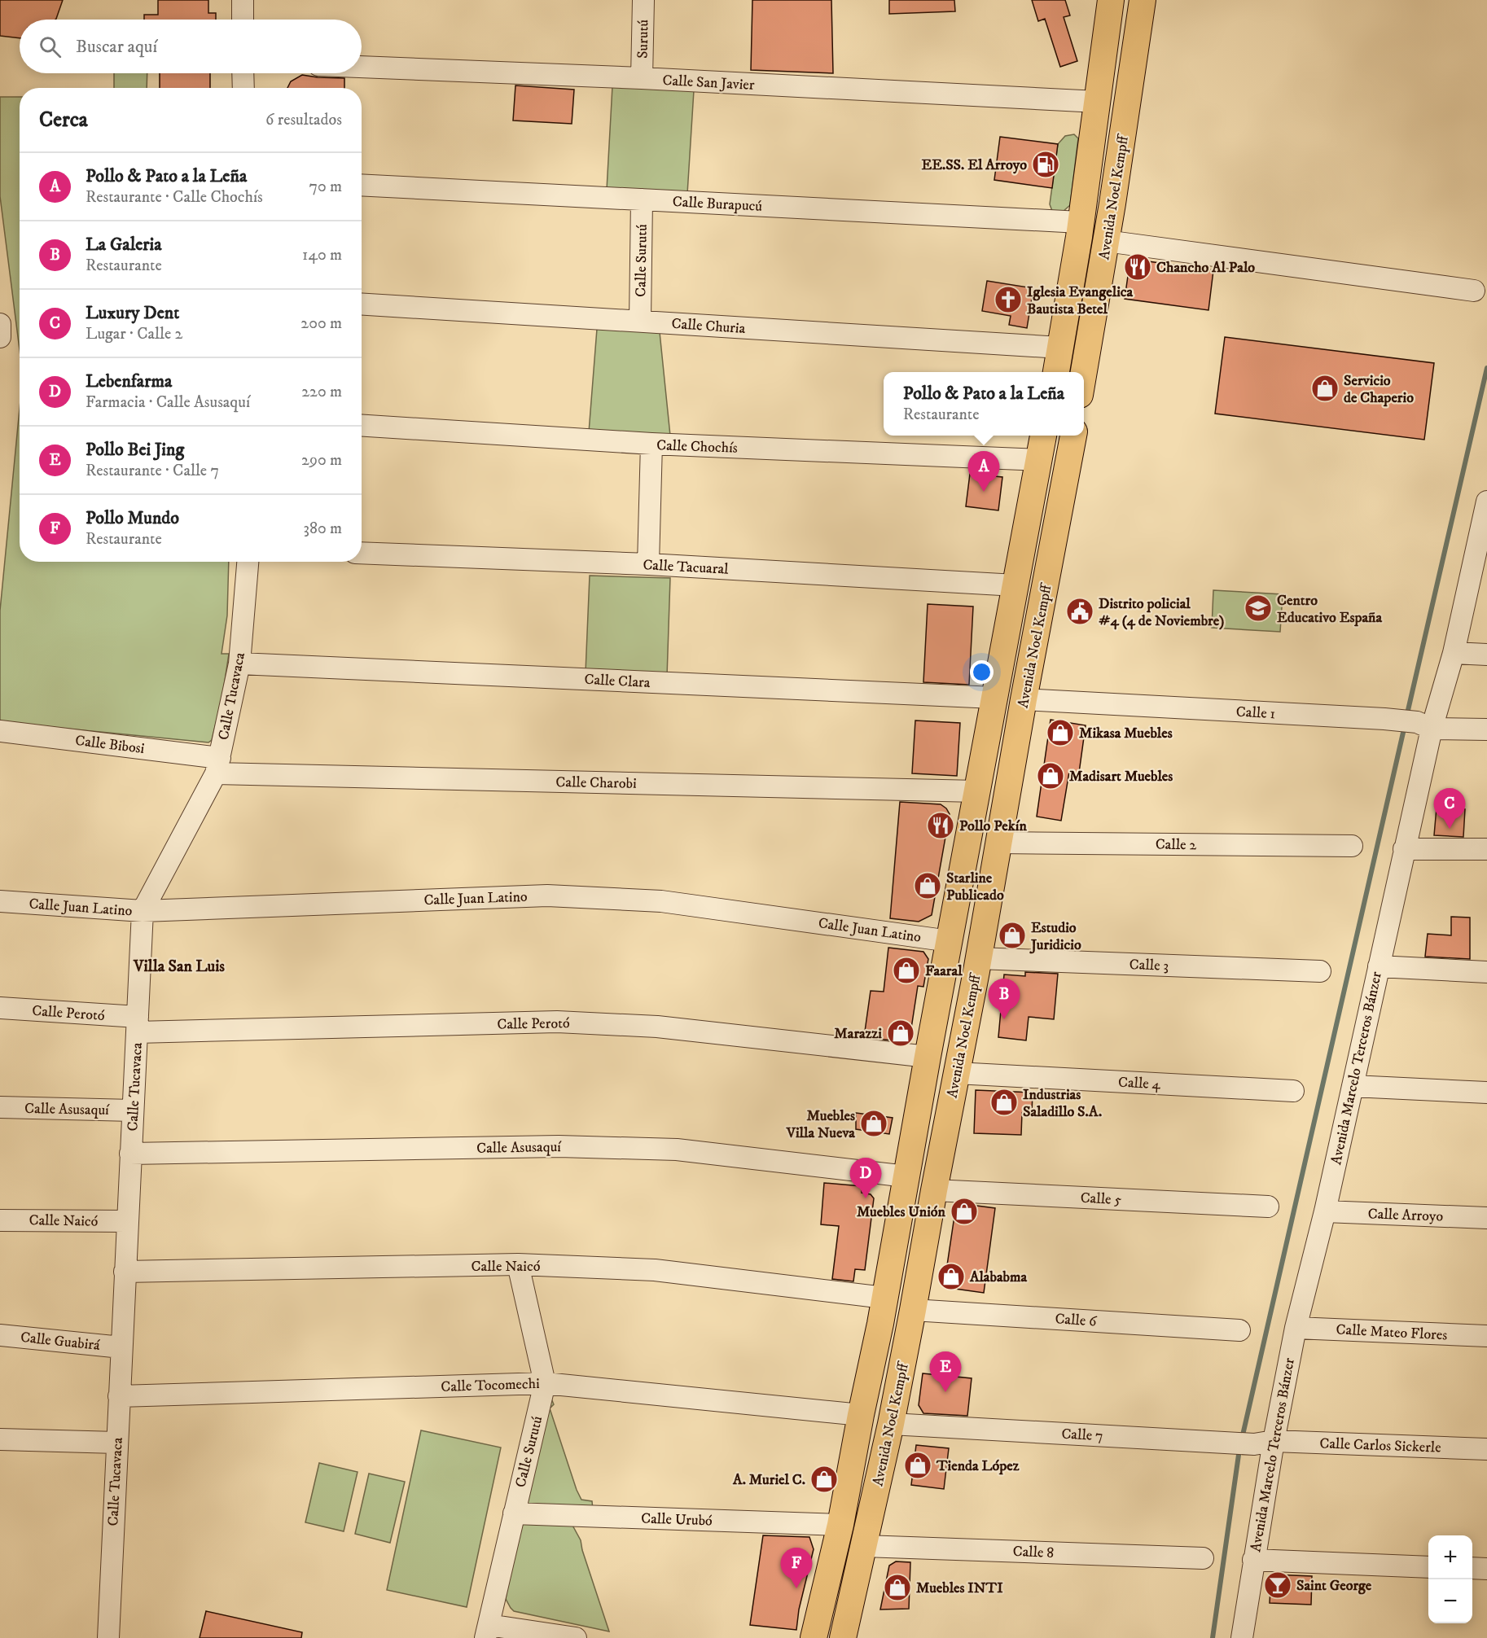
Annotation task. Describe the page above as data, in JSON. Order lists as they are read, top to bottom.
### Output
{
  "streets": {
    "main road": ["Avenida Noel Kempff"],
    "street": [
      "Surutú",
      "Calle San Javier",
      "Calle Burapucú",
      "Calle Surutú",
      "Calle Churia",
      "Calle Chochís",
      "Calle Tacuaral",
      "Calle Clara",
      "Calle Tucavaca",
      "Calle 1",
      "Calle Bibosi",
      "Calle Charobi",
      "Calle 2",
      "Calle Juan Latino",
      "Calle 3",
      "Calle Perotó",
      "Avenida Marcelo Terceros Bánzer",
      "Calle 4",
      "Calle Asusaquí",
      "Calle 5",
      "Calle Arroyo",
      "Calle Naicó",
      "Calle 6",
      "Calle Mateo Flores",
      "Calle Guabirá",
      "Calle Tocomechi",
      "Calle 7",
      "Calle Carlos Sickerle",
      "Calle Urubó",
      "Calle 8"
    ]
  },
  "crossings": [
    ["Surutú", "Calle San Javier"],
    ["Calle San Javier", "Avenida Noel Kempff"],
    ["Avenida Noel Kempff", "Calle Burapucú"],
    ["Avenida Noel Kempff", "Calle Churia"],
    ["Avenida Noel Kempff", "Calle Chochís"],
    ["Avenida Noel Kempff", "Calle Tacuaral"],
    ["Avenida Noel Kempff", "Calle Clara"],
    ["Avenida Noel Kempff", "Calle 1"],
    ["Avenida Noel Kempff", "Calle Charobi"],
    ["Avenida Noel Kempff", "Calle 2"],
    ["Avenida Noel Kempff", "Calle Juan Latino"],
    ["Avenida Noel Kempff", "Calle 3"],
    ["Avenida Noel Kempff", "Calle Perotó"],
    ["Avenida Noel Kempff", "Calle 4"],
    ["Avenida Noel Kempff", "Calle Asusaquí"],
    ["Avenida Noel Kempff", "Calle 5"],
    ["Avenida Noel Kempff", "Calle Naicó"],
    ["Avenida Noel Kempff", "Calle 6"],
    ["Avenida Noel Kempff", "Calle Tocomechi"],
    ["Avenida Noel Kempff", "Calle 7"],
    ["Avenida Noel Kempff", "Calle Urubó"],
    ["Avenida Noel Kempff", "Calle 8"],
    ["Calle Burapucú", "Calle Surutú"],
    ["Calle Surutú", "Calle Churia"],
    ["Calle Surutú", "Calle Naicó"],
    ["Calle Surutú", "Calle Tocomechi"],
    ["Calle Surutú", "Calle Urubó"],
    ["Calle Clara", "Calle Tucavaca"],
    ["Calle Tucavaca", "Calle Bibosi"],
    ["Calle Tucavaca", "Calle Charobi"],
    ["Calle Tucavaca", "Calle Juan Latino"],
    ["Calle Tucavaca", "Calle Perotó"],
    ["Calle Tucavaca", "Calle Asusaquí"],
    ["Calle Tucavaca", "Calle Naicó"],
    ["Calle Tucavaca", "Calle Guabirá"],
    ["Calle Tucavaca", "Calle Tocomechi"],
    ["Calle 1", "Avenida Marcelo Terceros Bánzer"],
    ["Calle Bibosi", "Calle Charobi"],
    ["Avenida Marcelo Terceros Bánzer", "Calle Arroyo"],
    ["Avenida Marcelo Terceros Bánzer", "Calle Mateo Flores"],
    ["Avenida Marcelo Terceros Bánzer", "Calle 7"],
    ["Avenida Marcelo Terceros Bánzer", "Calle Carlos Sickerle"],
    ["Calle 7", "Calle Carlos Sickerle"]
  ],
  "districts": ["Villa San Luis"],
  "places": {
    "fuel station": ["EE.SS. El Arroyo"],
    "restaurant": ["Chancho Al Palo", "Pollo Pekín"],
    "church": ["Iglesia Evangelica Bautista Betel"],
    "shop": [
      "Servicio de Chaperio",
      "Mikasa Muebles",
      "Madisart Muebles",
      "Starline Publicado",
      "Estudio Juridicio",
      "Faaral",
      "Marazzi",
      "Industrias Saladillo S.A.",
      "Muebles Villa Nueva",
      "Muebles Unión",
      "Alababma",
      "Tienda López",
      "A. Muriel C.",
      "Muebles INTI"
    ],
    "school or university": ["Centro Educativo España"],
    "public building": ["Distrito policial #4 (4 de Noviembre)"],
    "bar": ["Saint George"]
  },
  "page": {
    "search": "Buscar aquí",
    "heading": ["Cerca", "6 resultados"],
    "list": [
      {
        "mark": "A",
        "name": "Pollo & Pato a la Leña",
        "note": "Restaurante · Calle Chochís",
        "value": "70 m"
      },
      {
        "mark": "B",
        "name": "La Galeria",
        "note": "Restaurante",
        "value": "140 m"
      },
      {
        "mark": "C",
        "name": "Luxury Dent",
        "note": "Lugar · Calle 2",
        "value": "200 m"
      },
      {
        "mark": "D",
        "name": "Lebenfarma",
        "note": "Farmacia · Calle Asusaquí",
        "value": "220 m"
      },
      {
        "mark": "E",
        "name": "Pollo Bei Jing",
        "note": "Restaurante · Calle 7",
        "value": "290 m"
      },
      {
        "mark": "F",
        "name": "Pollo Mundo",
        "note": "Restaurante",
        "value": "380 m"
      }
    ],
    "popup": ["Pollo & Pato a la Leña", "Restaurante"],
    "pins": [
      "A",
      "C",
      "B",
      "D",
      "E",
      "F"
    ],
    "map_buttons": ["+", "−"]
  }
}
